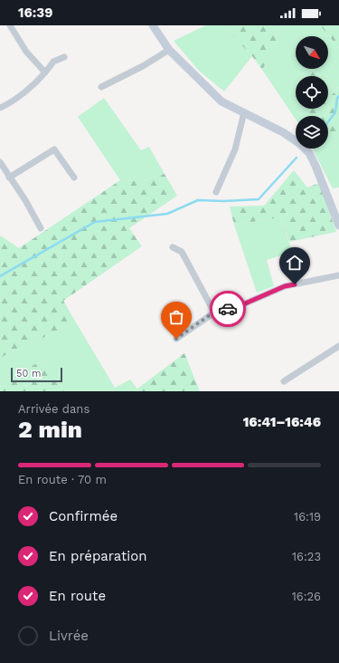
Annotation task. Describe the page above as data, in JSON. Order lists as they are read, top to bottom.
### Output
{
  "scale_bar": "50 m",
  "north": "bottom right",
  "page": {
    "status": "16:39",
    "scale": "50 m",
    "heading": ["2 min", "Arrivée dans", "16:41–16:46"],
    "bar": "En route · 70 m",
    "list": [
      ["Confirmée", "16:19"],
      ["En préparation", "16:23"],
      ["En route", "16:26"],
      "Livrée"
    ]
  }
}
